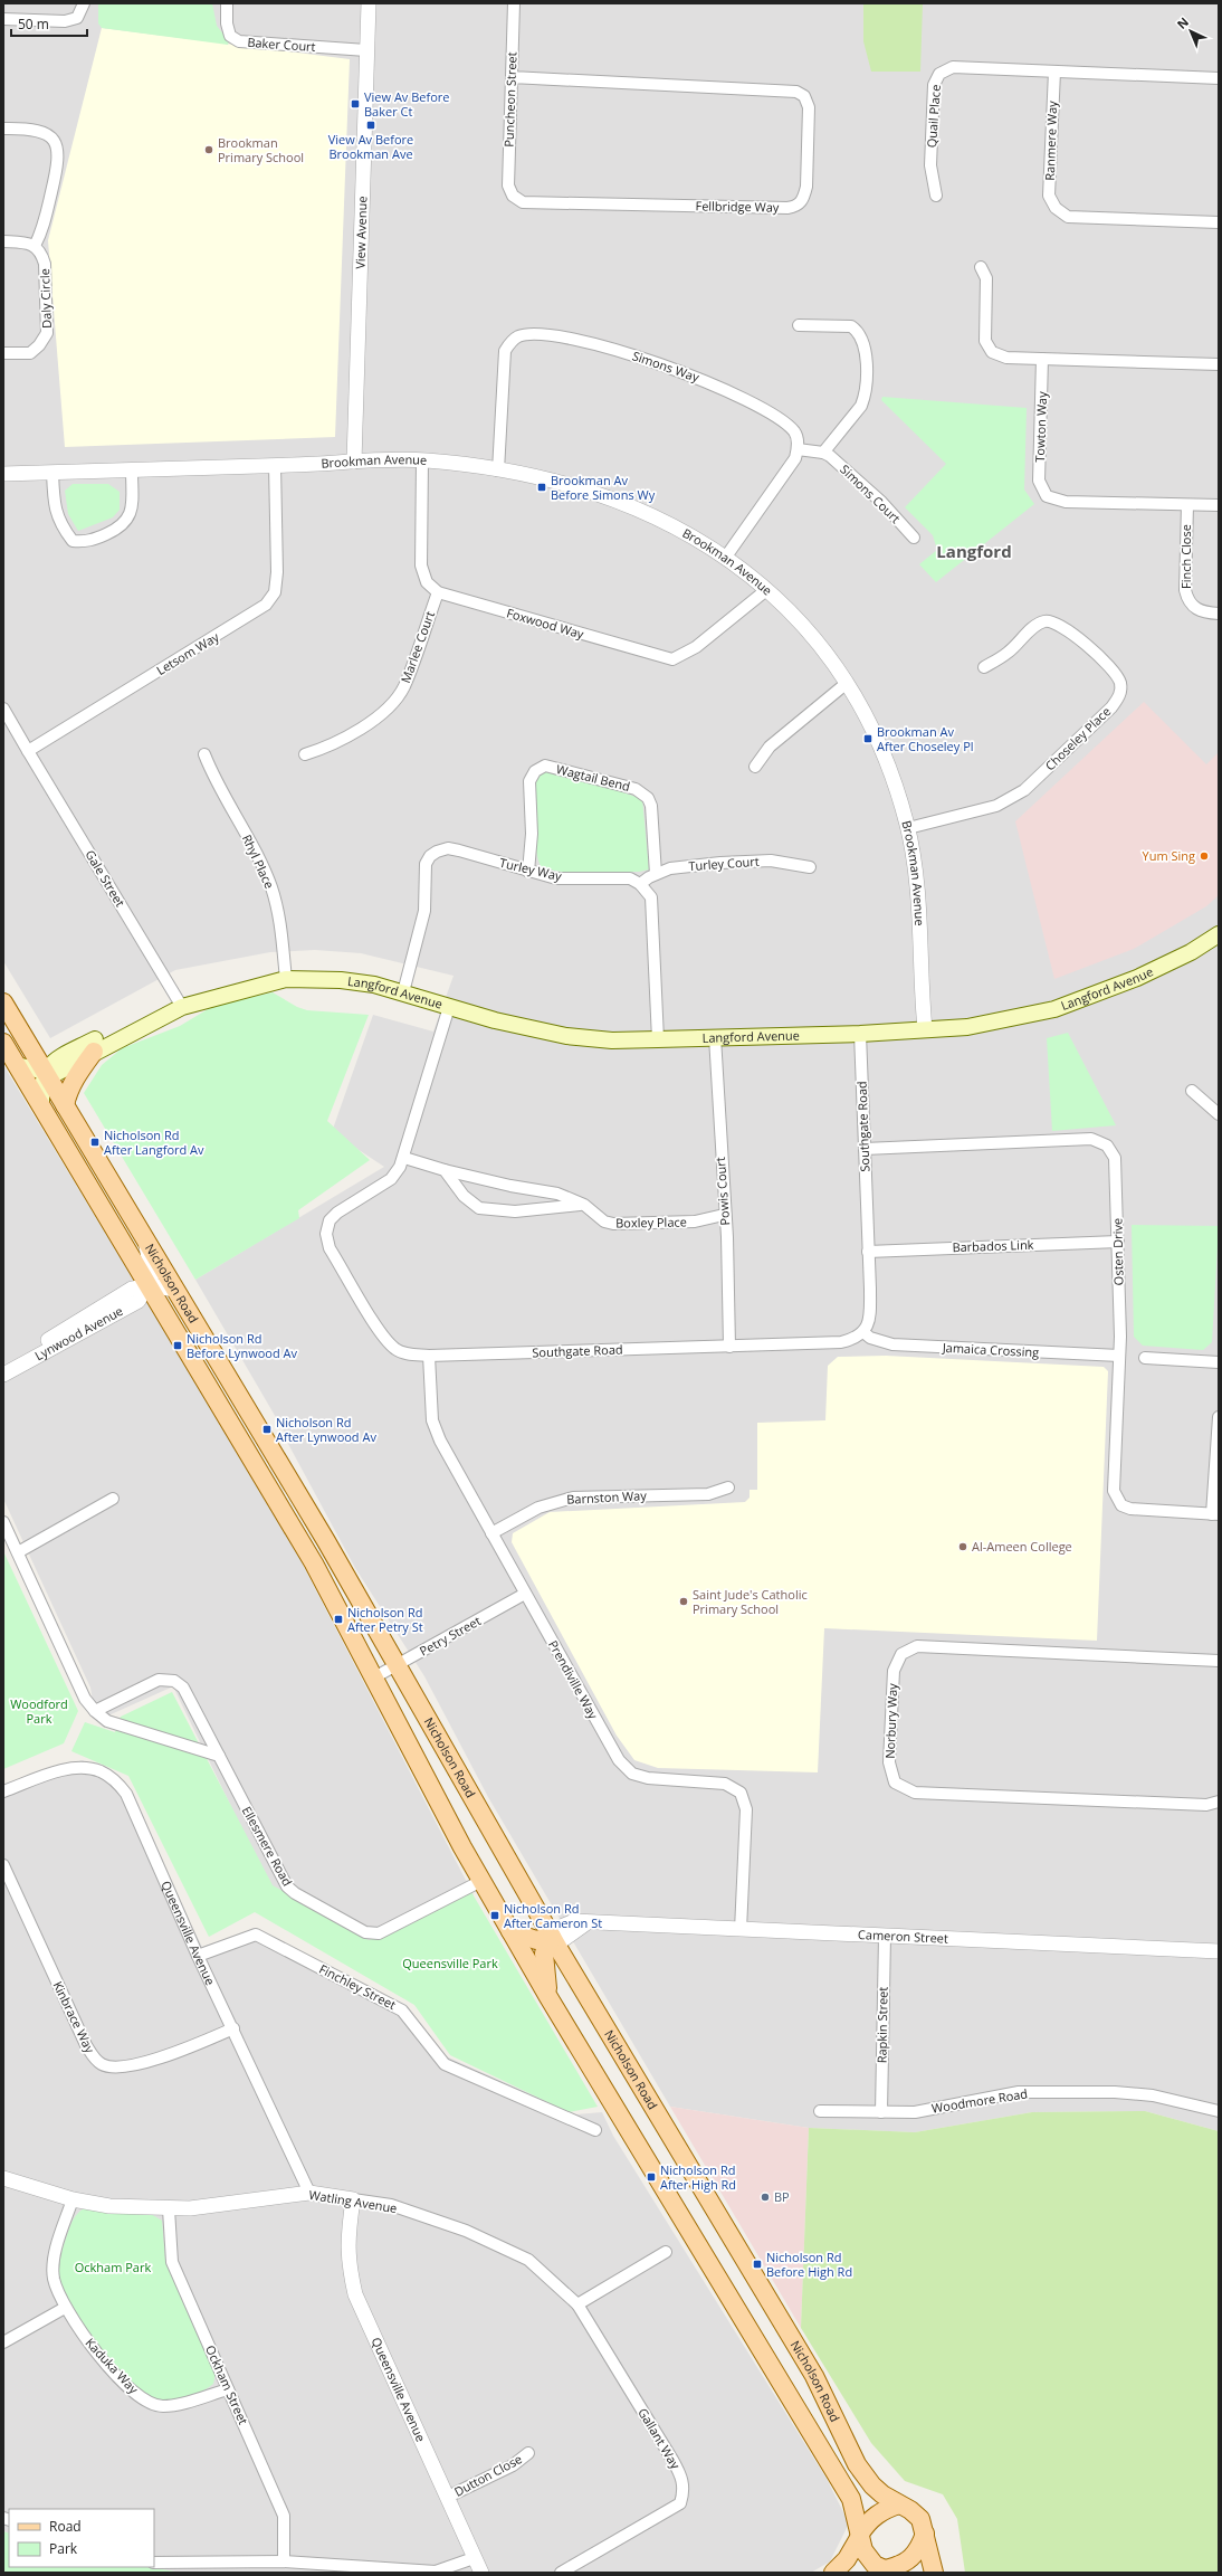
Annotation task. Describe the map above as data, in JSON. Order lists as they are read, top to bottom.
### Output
{
  "streets": {
    "main road": ["Langford Avenue", "Nicholson Road"],
    "street": [
      "Baker Court",
      "Puncheon Street",
      "Quail Place",
      "Ranmere Way",
      "Fellbridge Way",
      "View Avenue",
      "Daly Circle",
      "Simons Way",
      "Towton Way",
      "Brookman Avenue",
      "Simons Court",
      "Finch Close",
      "Foxwood Way",
      "Marlee Court",
      "Letsom Way",
      "Choseley Place",
      "Wagtail Bend",
      "Rhyl Place",
      "Turley Court",
      "Turley Way",
      "Gale Street",
      "Southgate Road",
      "Powis Court",
      "Boxley Place",
      "Barbados Link",
      "Osten Drive",
      "Lynwood Avenue",
      "Jamaica Crossing",
      "Barnston Way",
      "Petry Street",
      "Prendiville Way",
      "Norbury Way",
      "Ellesmere Road",
      "Queensville Avenue",
      "Cameron Street",
      "Finchley Street",
      "Kinbrace Way",
      "Rapkin Street",
      "Woodmore Road",
      "Watling Avenue",
      "Kaduka Way",
      "Ockham Street",
      "Gallant Way",
      "Dutton Close"
    ]
  },
  "crossings": [
    ["Baker Court", "View Avenue"],
    ["Puncheon Street", "Fellbridge Way"],
    ["Quail Place", "Ranmere Way"],
    ["View Avenue", "Brookman Avenue"],
    ["Simons Way", "Brookman Avenue"],
    ["Towton Way", "Finch Close"],
    ["Brookman Avenue", "Foxwood Way"],
    ["Brookman Avenue", "Letsom Way"],
    ["Brookman Avenue", "Choseley Place"],
    ["Brookman Avenue", "Langford Avenue"],
    ["Foxwood Way", "Marlee Court"],
    ["Letsom Way", "Gale Street"],
    ["Wagtail Bend", "Turley Court"],
    ["Wagtail Bend", "Turley Way"],
    ["Rhyl Place", "Langford Avenue"],
    ["Turley Court", "Turley Way"],
    ["Turley Way", "Langford Avenue"],
    ["Gale Street", "Langford Avenue"],
    ["Langford Avenue", "Southgate Road"],
    ["Langford Avenue", "Powis Court"],
    ["Langford Avenue", "Nicholson Road"],
    ["Southgate Road", "Powis Court"],
    ["Southgate Road", "Boxley Place"],
    ["Southgate Road", "Barbados Link"],
    ["Southgate Road", "Osten Drive"],
    ["Southgate Road", "Jamaica Crossing"],
    ["Southgate Road", "Prendiville Way"],
    ["Powis Court", "Boxley Place"],
    ["Barbados Link", "Osten Drive"],
    ["Osten Drive", "Jamaica Crossing"],
    ["Nicholson Road", "Lynwood Avenue"],
    ["Nicholson Road", "Petry Street"],
    ["Nicholson Road", "Ellesmere Road"],
    ["Nicholson Road", "Cameron Street"],
    ["Barnston Way", "Prendiville Way"],
    ["Petry Street", "Prendiville Way"],
    ["Prendiville Way", "Cameron Street"],
    ["Queensville Avenue", "Finchley Street"],
    ["Queensville Avenue", "Kinbrace Way"],
    ["Queensville Avenue", "Watling Avenue"],
    ["Queensville Avenue", "Dutton Close"],
    ["Cameron Street", "Rapkin Street"],
    ["Rapkin Street", "Woodmore Road"],
    ["Watling Avenue", "Kaduka Way"],
    ["Watling Avenue", "Ockham Street"],
    ["Watling Avenue", "Gallant Way"],
    ["Kaduka Way", "Ockham Street"]
  ],
  "districts": ["Langford"],
  "parks": ["Woodford Park", "Queensville Park", "Ockham Park"],
  "places": {
    "transit": [
      "View Av Before Baker Ct",
      "View Av Before Brookman Ave",
      "Brookman Av Before Simons Wy",
      "Brookman Av After Choseley Pl",
      "Nicholson Rd After Langford Av",
      "Nicholson Rd Before Lynwood Av",
      "Nicholson Rd After Lynwood Av",
      "Nicholson Rd After Petry St",
      "Nicholson Rd After Cameron St",
      "Nicholson Rd After High Rd",
      "Nicholson Rd Before High Rd"
    ],
    "other": [
      "Brookman Primary School",
      "Yum Sing",
      "Al-Ameen College",
      "Saint Jude's Catholic Primary School",
      "BP"
    ]
  },
  "legend": ["Road", "Park"],
  "scale_bar": "50 m",
  "north": "top left"
}
